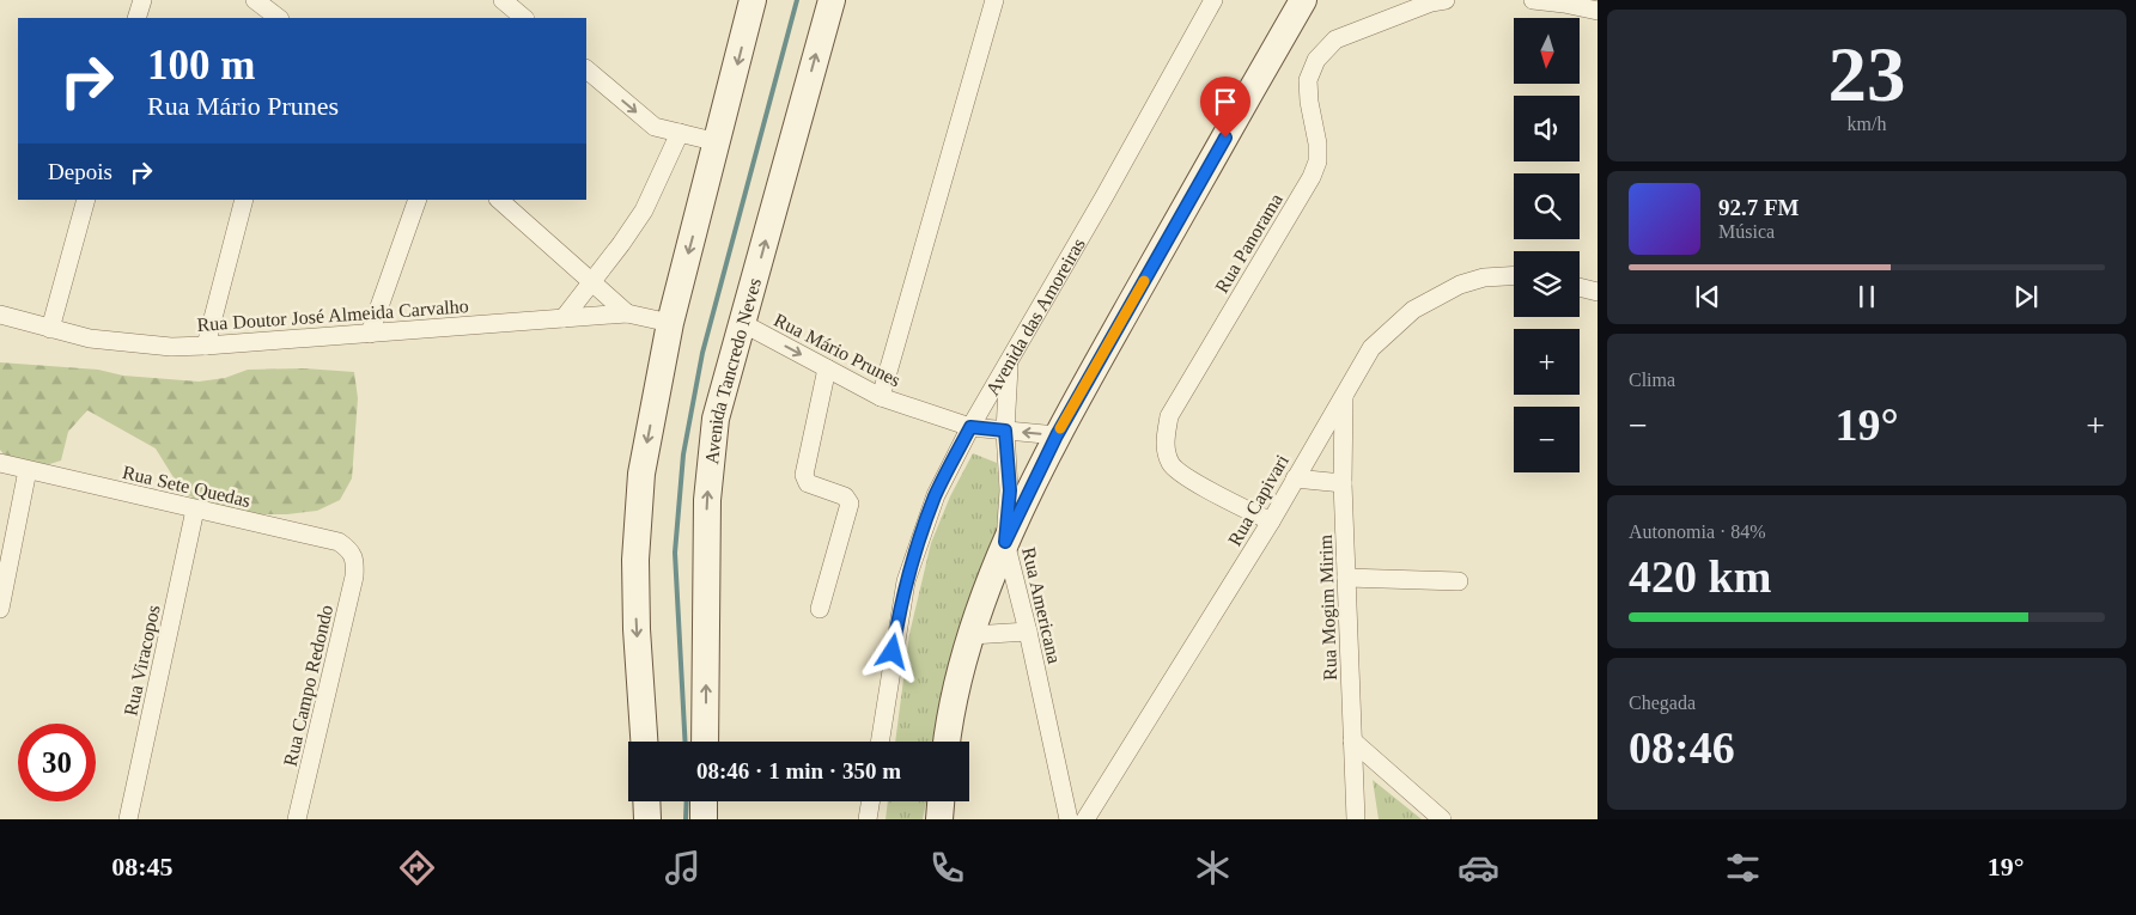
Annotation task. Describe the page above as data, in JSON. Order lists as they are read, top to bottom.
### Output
{
  "streets": {
    "main road": ["Avenida Tancredo Neves"],
    "street": [
      "Rua Panorama",
      "Rua Doutor José Almeida Carvalho",
      "Avenida das Amoreiras",
      "Rua Mário Prunes",
      "Rua Sete Quedas",
      "Rua Capivari",
      "Rua Americana",
      "Rua Mogim Mirim",
      "Rua Viracopos",
      "Rua Campo Redondo"
    ]
  },
  "crossings": [
    ["Rua Panorama", "Rua Capivari"],
    ["Avenida das Amoreiras", "Rua Mário Prunes"],
    ["Avenida das Amoreiras", "Rua Americana"],
    ["Rua Mário Prunes", "Avenida Tancredo Neves"],
    ["Rua Mário Prunes", "Rua Americana"],
    ["Rua Sete Quedas", "Rua Viracopos"],
    ["Rua Sete Quedas", "Rua Campo Redondo"],
    ["Rua Capivari", "Rua Mogim Mirim"]
  ],
  "north": "bottom",
  "page": {
    "tile": [
      ["23", "km/h"],
      "Clima",
      ["Autonomia · 84%", "420 km"],
      ["Chegada", "08:46"]
    ],
    "map_buttons": ["+", "−"],
    "turn": ["100 m", "Rua Mário Prunes"],
    "then": "Depois",
    "song": ["92.7 FM", "Música"],
    "heat": ["−", "19°", "+"],
    "limit": "30",
    "trip": "08:46 · 1 min · 350 m",
    "tabs": ["08:45", "19°"]
  }
}
